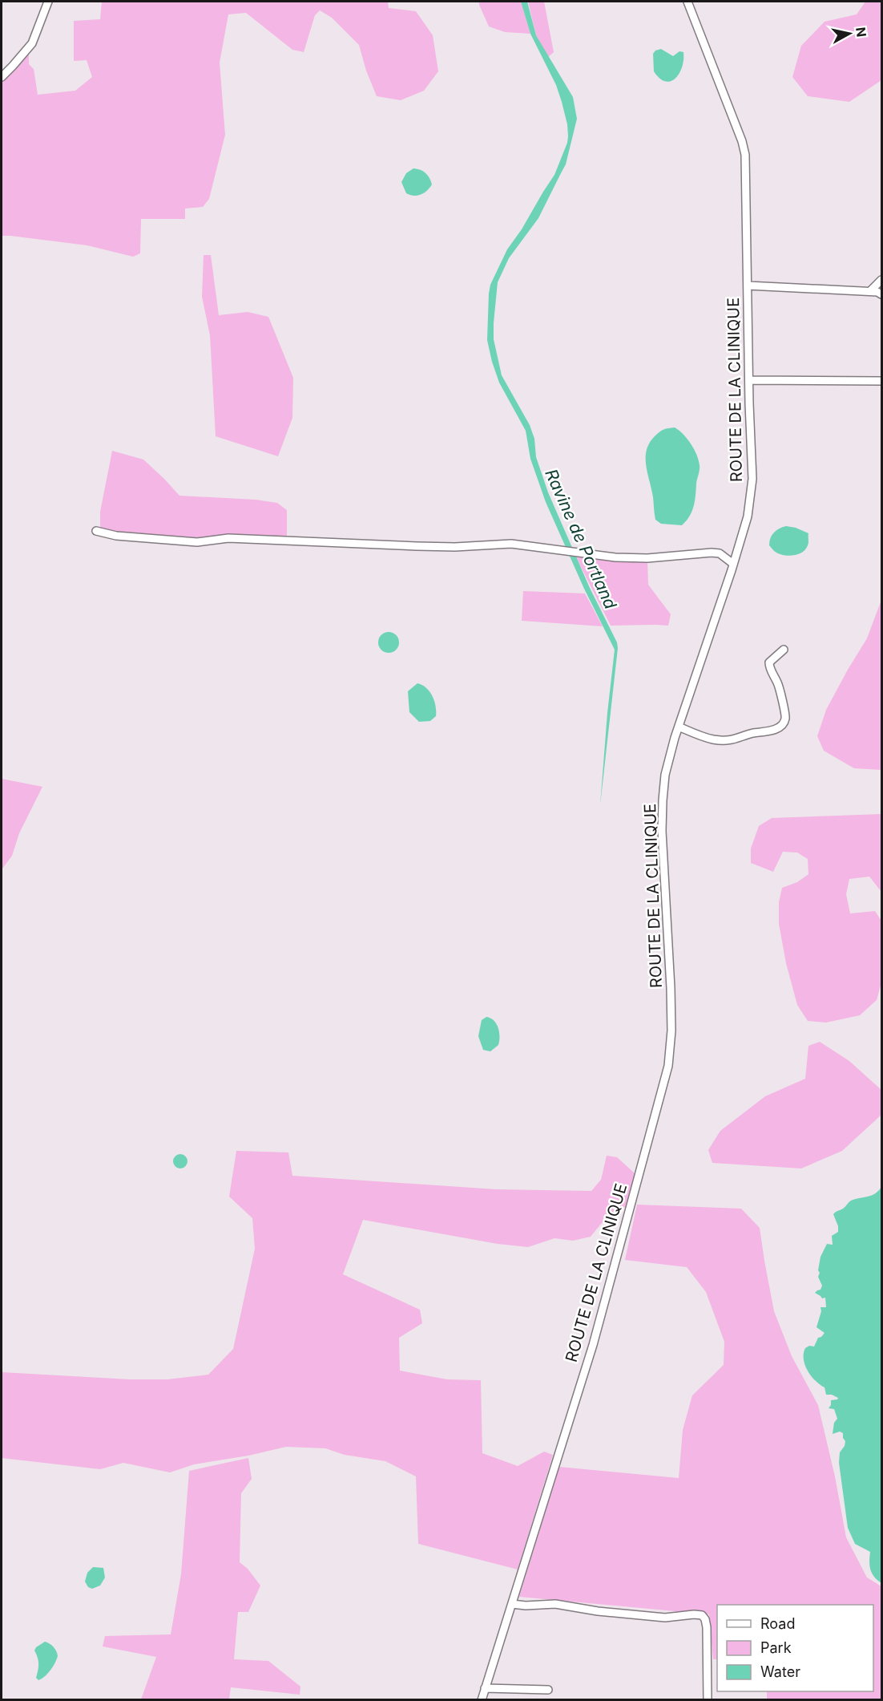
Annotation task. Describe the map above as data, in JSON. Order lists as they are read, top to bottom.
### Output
{
  "streets": {
    "street": ["ROUTE DE LA CLINIQUE"]
  },
  "water": ["Ravine de Portland"],
  "legend": ["Road", "Park", "Water"],
  "north": "right"
}
